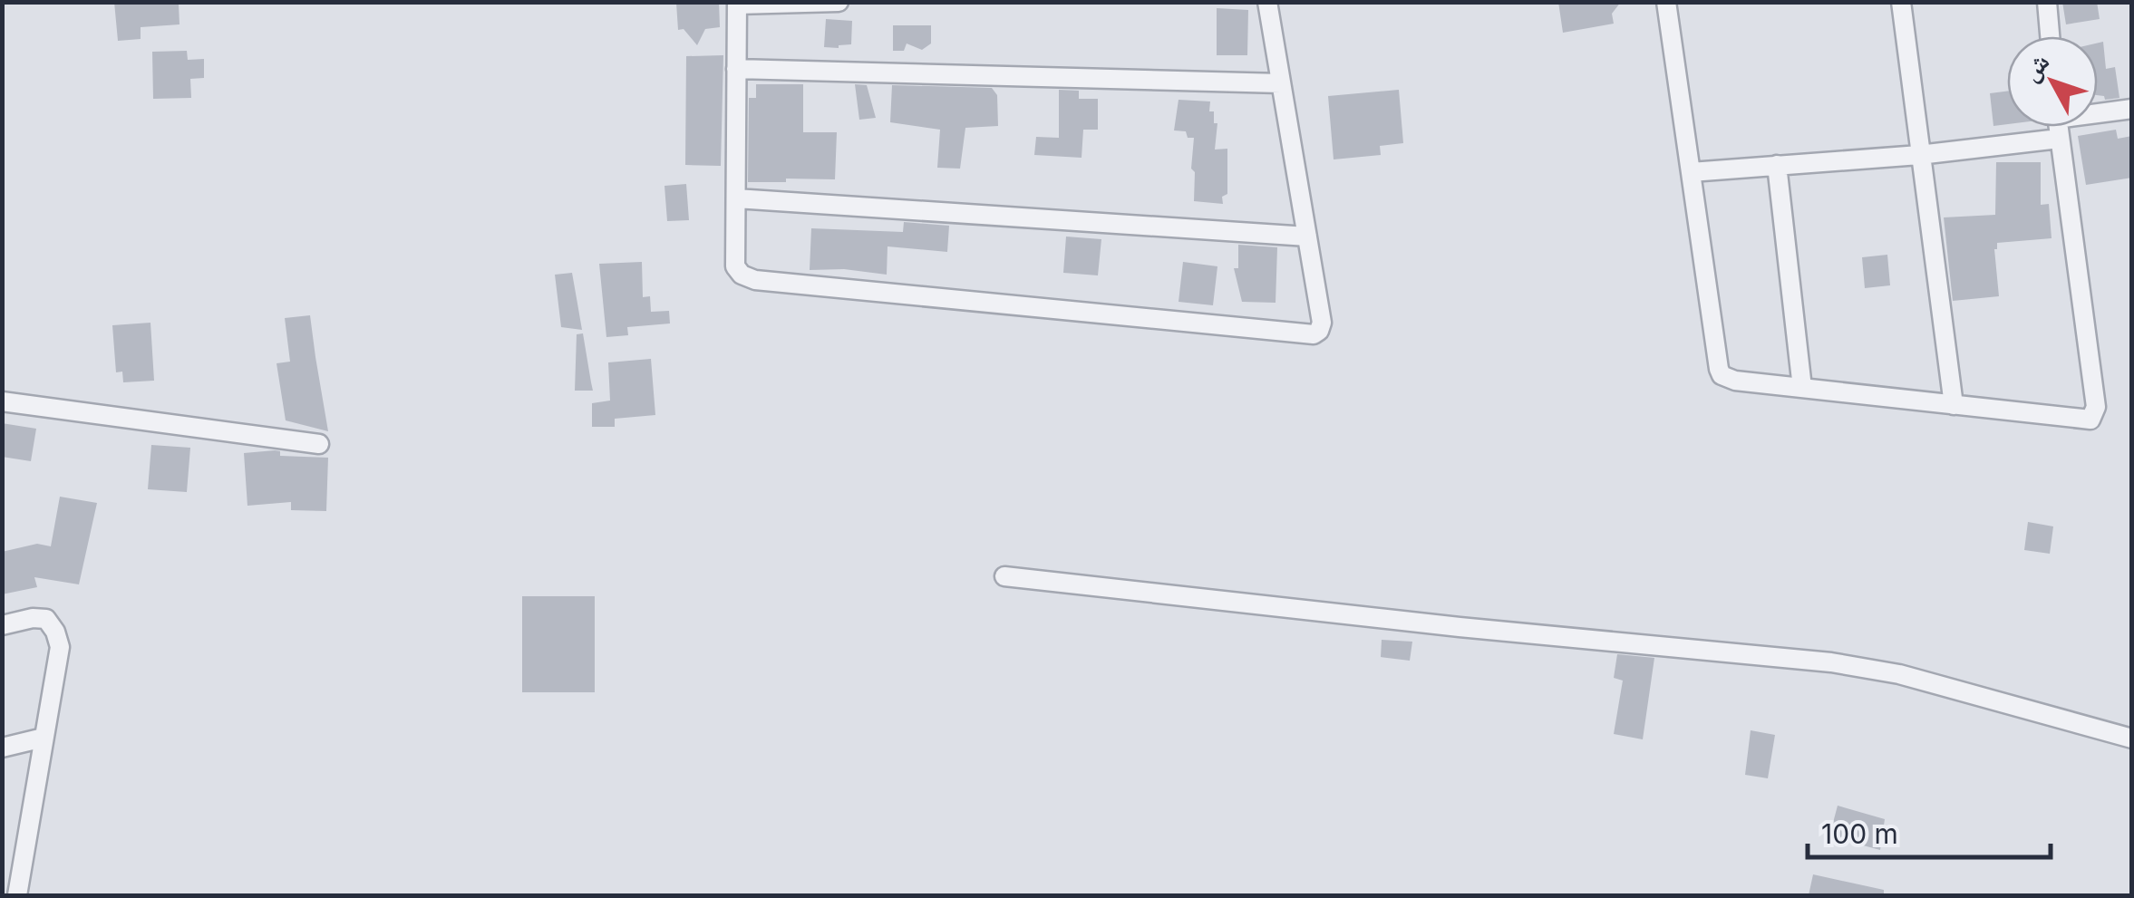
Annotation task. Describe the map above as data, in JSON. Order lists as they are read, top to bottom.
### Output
{
  "scale_bar": "100 m",
  "north": "top left"
}
